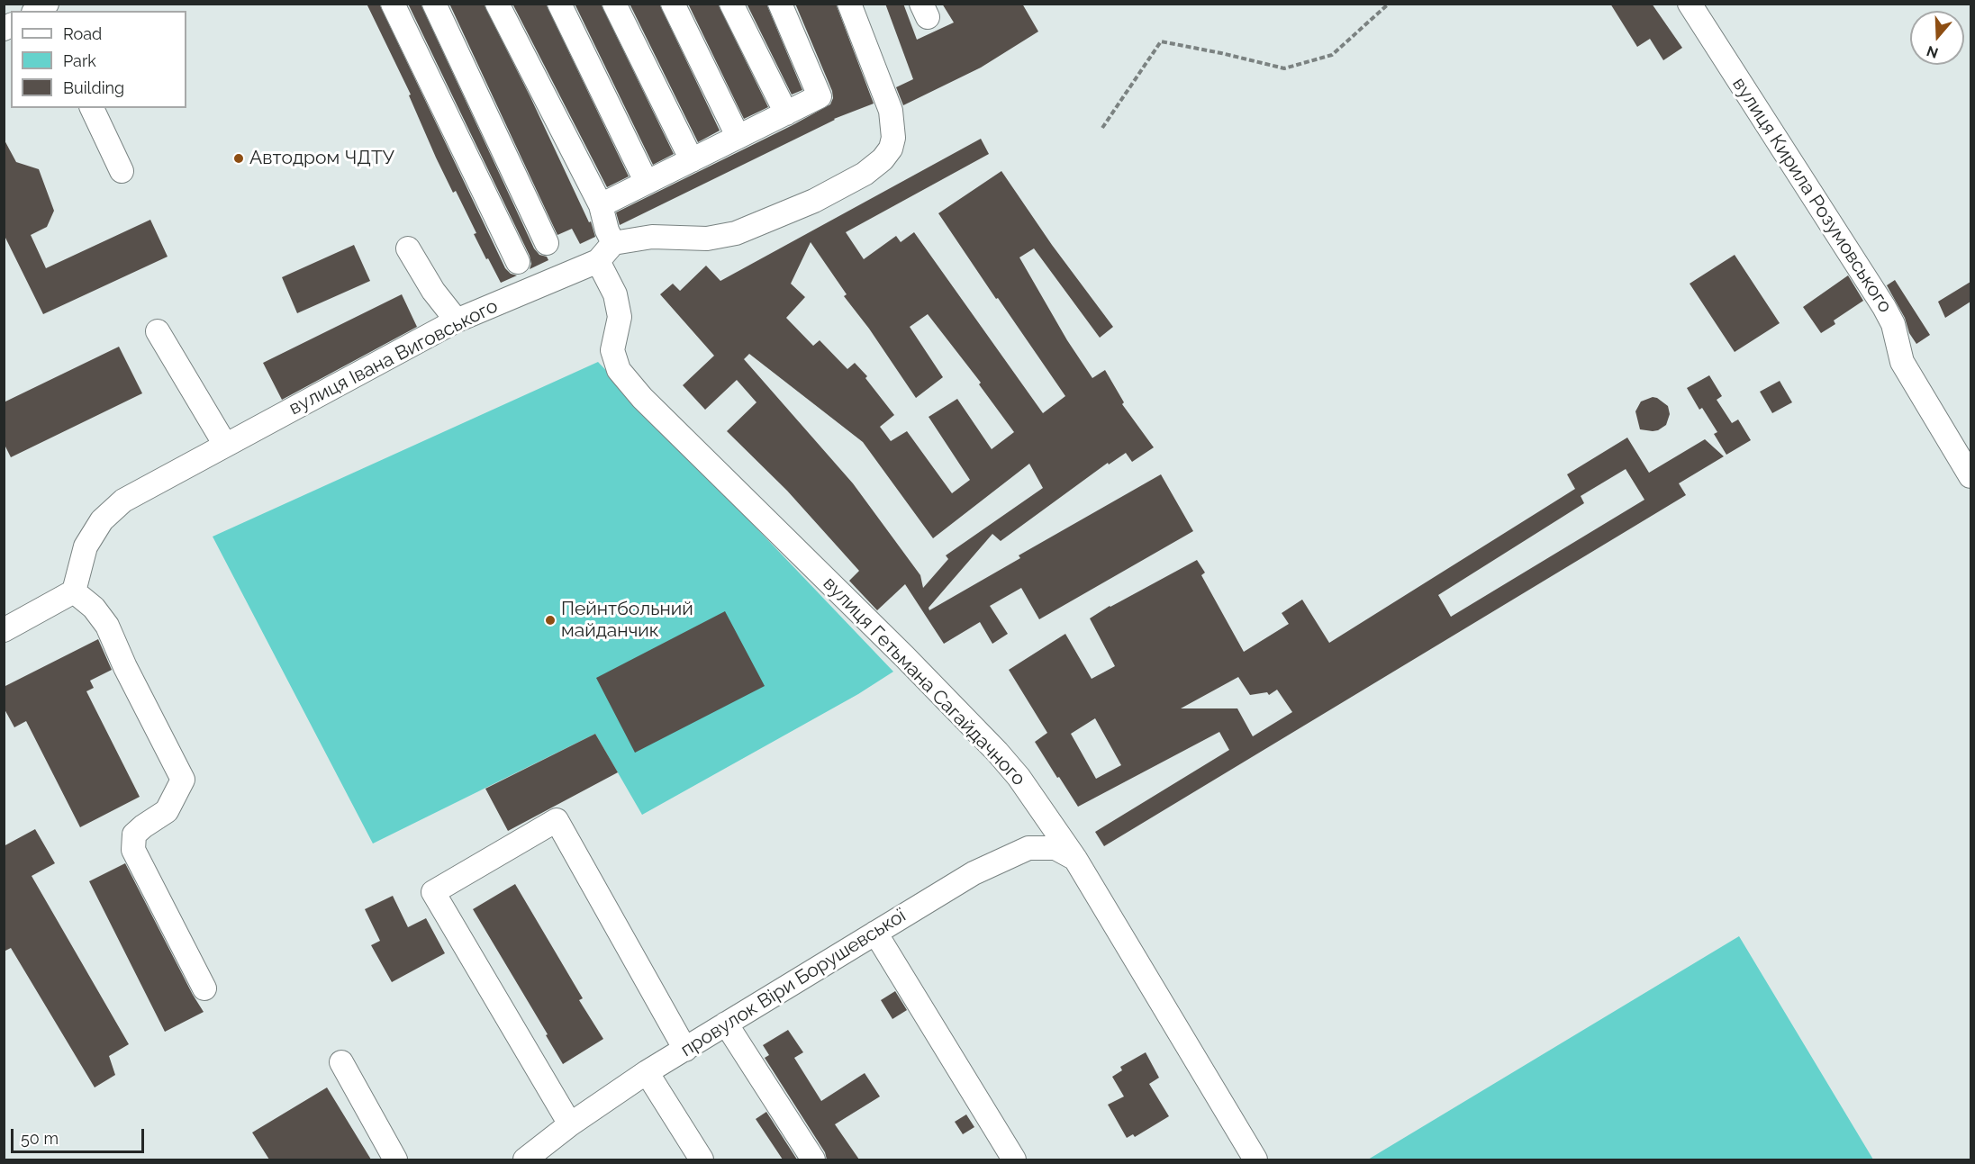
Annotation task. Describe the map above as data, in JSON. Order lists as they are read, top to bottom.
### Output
{
  "streets": {
    "street": [
      "вулиця Кирила Розумовського",
      "вулиця Івана Виговського",
      "вулиця Гетьмана Сагайдачного",
      "провулок Віри Борушевської"
    ]
  },
  "crossings": [
    ["вулиця Івана Виговського", "вулиця Гетьмана Сагайдачного"],
    ["вулиця Гетьмана Сагайдачного", "провулок Віри Борушевської"]
  ],
  "places": ["Автодром ЧДТУ", "Пейнтбольний майданчик"],
  "legend": ["Road", "Park", "Building"],
  "scale_bar": "50 m",
  "north": "bottom"
}
